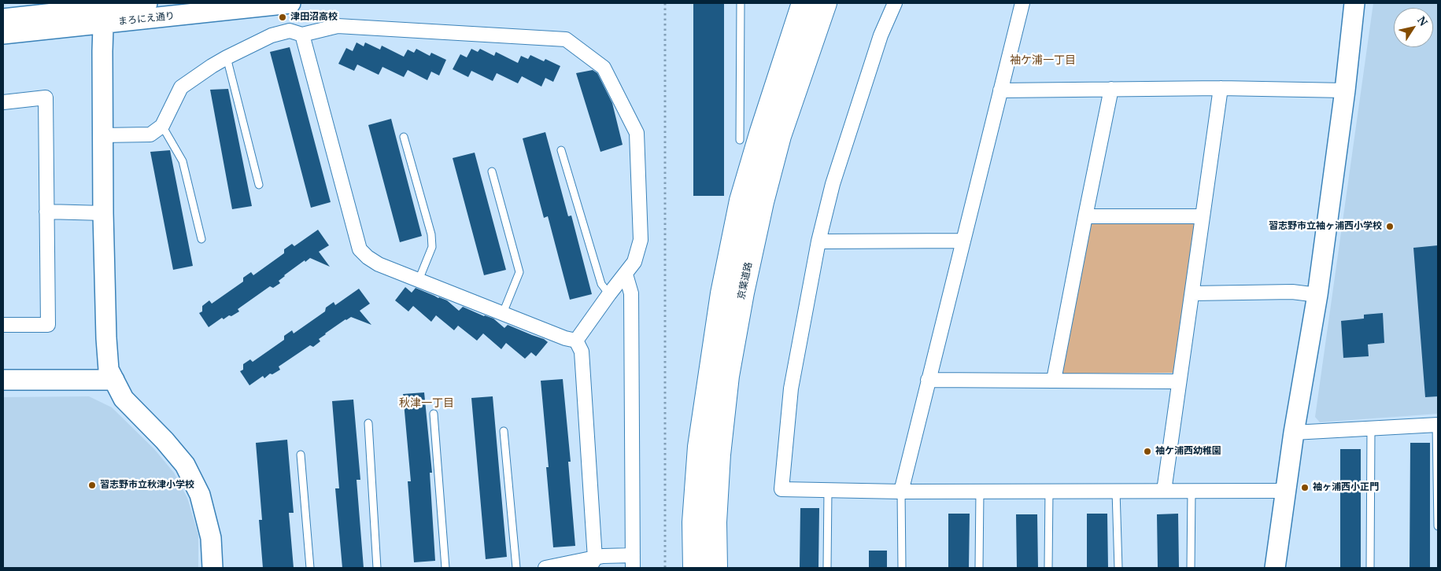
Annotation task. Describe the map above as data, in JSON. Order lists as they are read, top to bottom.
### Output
{
  "streets": {
    "highway": ["京葉道路"],
    "street": ["まろにえ通り"]
  },
  "districts": ["袖ケ浦一丁目", "秋津一丁目"],
  "places": [
    "津田沼高校",
    "習志野市立袖ヶ浦西小学校",
    "袖ケ浦西幼稚園",
    "習志野市立秋津小学校",
    "袖ヶ浦西小正門"
  ],
  "north": "top right"
}
